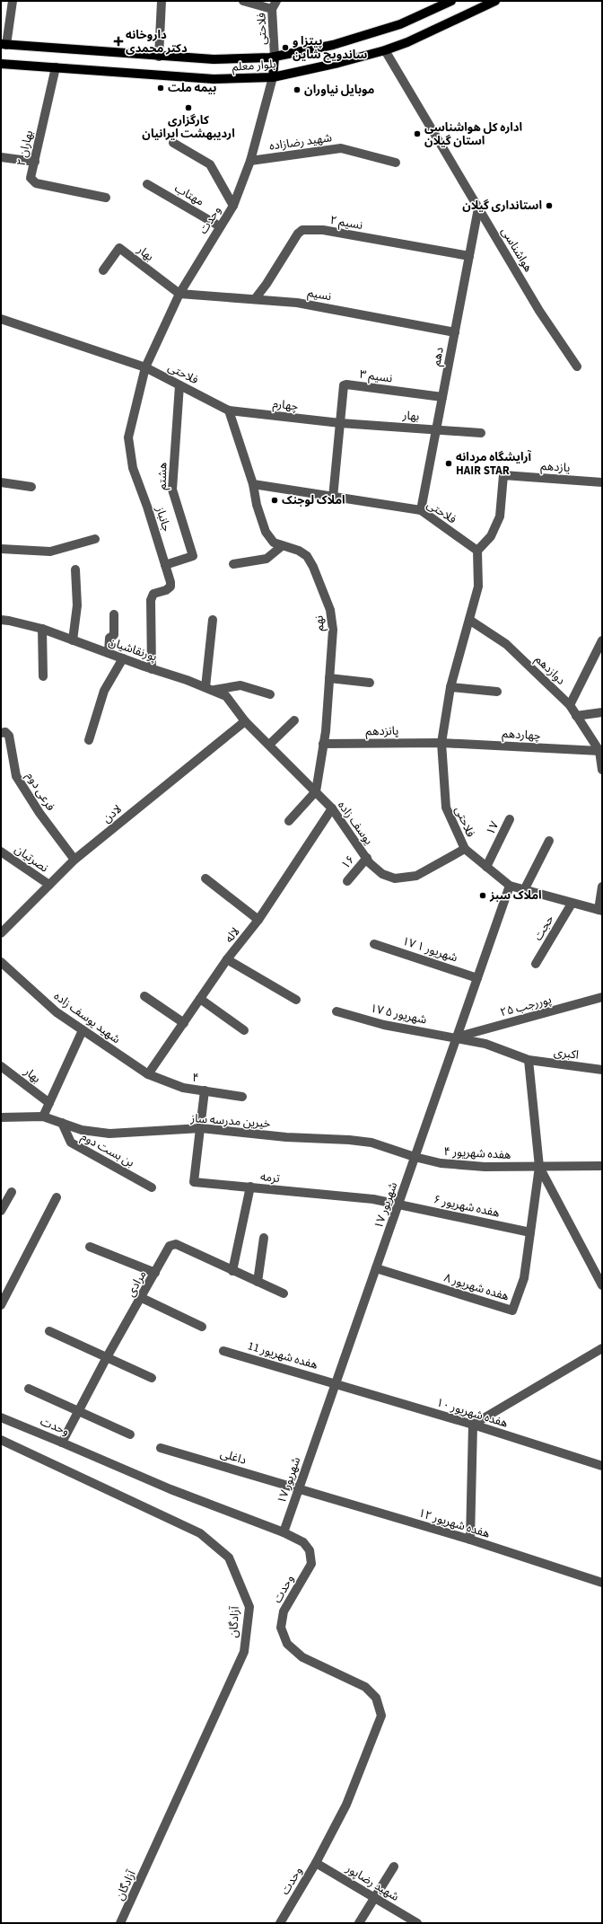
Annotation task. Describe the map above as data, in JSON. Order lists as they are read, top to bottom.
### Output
{
  "streets": {
    "main road": ["بلوار معلم"],
    "street": [
      "فلاحتی",
      "شهید رضازاده",
      "بهاران ۲",
      "مهتاب",
      "وحدت",
      "نسیم ٢",
      "هواشناسی",
      "بهار",
      "نسیم",
      "دهم",
      "نسیم ۳",
      "چهارم",
      "یازدهم",
      "هشتم",
      "جانباز",
      "نهم",
      "پورنقاشیان",
      "دوازدهم",
      "پانزدهم",
      "چهاردهم",
      "فرعی دوم",
      "لادن",
      "یوسف زاده",
      "۱۷",
      "نصرتیان",
      "۱۶",
      "حجت",
      "لاله",
      "۱۷ شهریور ۱",
      "پوررجب ۲۵",
      "۱۷ شهریور ۵",
      "شهید یوسف زاده",
      "اکبری",
      "۴",
      "خیرین مدرسه ساز",
      "بن بست دوم",
      "هفده شهریور ۴",
      "ترمه",
      "۱۷ شهریور",
      "هفده شهریور ۶",
      "مرادی",
      "هفده شهریور ۸",
      "هفده شهریور 11",
      "هفده شهریور ۱۰",
      "داغلی",
      "هفده شهریور ۱۲",
      "آزادگان",
      "شهید رضاپور"
    ]
  },
  "crossings": [
    ["فلاحتی", "بلوار معلم"],
    ["فلاحتی", "وحدت"],
    ["فلاحتی", "دهم"],
    ["فلاحتی", "چهارم"],
    ["فلاحتی", "یازدهم"],
    ["فلاحتی", "هشتم"],
    ["فلاحتی", "جانباز"],
    ["فلاحتی", "نهم"],
    ["فلاحتی", "دوازدهم"],
    ["فلاحتی", "پانزدهم"],
    ["فلاحتی", "چهاردهم"],
    ["فلاحتی", "یوسف زاده"],
    ["فلاحتی", "۱۷"],
    ["فلاحتی", "حجت"],
    ["فلاحتی", "۱۷ شهریور"],
    ["بلوار معلم", "بهاران ۲"],
    ["بلوار معلم", "وحدت"],
    ["بلوار معلم", "هواشناسی"],
    ["شهید رضازاده", "وحدت"],
    ["مهتاب", "وحدت"],
    ["وحدت", "بهار"],
    ["وحدت", "نسیم"],
    ["وحدت", "جانباز"],
    ["وحدت", "۱۷ شهریور"],
    ["وحدت", "مرادی"],
    ["وحدت", "شهید رضاپور"],
    ["نسیم ٢", "نسیم"],
    ["نسیم ٢", "دهم"],
    ["هواشناسی", "دهم"],
    ["بهار", "نسیم"],
    ["بهار", "دهم"],
    ["بهار", "نسیم ۳"],
    ["بهار", "چهارم"],
    ["نسیم", "دهم"],
    ["دهم", "نسیم ۳"],
    ["نسیم ۳", "چهارم"],
    ["هشتم", "جانباز"],
    ["جانباز", "پورنقاشیان"],
    ["نهم", "پانزدهم"],
    ["نهم", "یوسف زاده"],
    ["پورنقاشیان", "لادن"],
    ["پورنقاشیان", "یوسف زاده"],
    ["دوازدهم", "چهاردهم"],
    ["پانزدهم", "چهاردهم"],
    ["فرعی دوم", "لادن"],
    ["لادن", "یوسف زاده"],
    ["لادن", "نصرتیان"],
    ["یوسف زاده", "۱۶"],
    ["یوسف زاده", "لاله"],
    ["لاله", "شهید یوسف زاده"],
    ["لاله", "۴"],
    ["۱۷ شهریور ۱", "۱۷ شهریور"],
    ["پوررجب ۲۵", "۱۷ شهریور ۵"],
    ["پوررجب ۲۵", "۱۷ شهریور"],
    ["۱۷ شهریور ۵", "اکبری"],
    ["۱۷ شهریور ۵", "۱۷ شهریور"],
    ["شهید یوسف زاده", "۴"],
    ["خیرین مدرسه ساز", "بن بست دوم"],
    ["خیرین مدرسه ساز", "هفده شهریور ۴"],
    ["خیرین مدرسه ساز", "ترمه"],
    ["خیرین مدرسه ساز", "۱۷ شهریور"],
    ["هفده شهریور ۴", "۱۷ شهریور"],
    ["هفده شهریور ۴", "هفده شهریور ۸"],
    ["ترمه", "۱۷ شهریور"],
    ["ترمه", "هفده شهریور ۶"],
    ["۱۷ شهریور", "هفده شهریور ۶"],
    ["۱۷ شهریور", "هفده شهریور ۸"],
    ["۱۷ شهریور", "هفده شهریور 11"],
    ["۱۷ شهریور", "هفده شهریور ۱۰"],
    ["۱۷ شهریور", "داغلی"],
    ["۱۷ شهریور", "هفده شهریور ۱۲"],
    ["هفده شهریور ۶", "هفده شهریور ۸"],
    ["هفده شهریور 11", "هفده شهریور ۱۰"],
    ["داغلی", "هفده شهریور ۱۲"]
  ],
  "places": {
    "health": ["داروخانه دکتر محمدی"],
    "other": [
      "پیتزا و ساندویچ شاین",
      "بیمه ملت",
      "موبایل نیاوران",
      "کارگزاری اردیبهشت ایرانیان",
      "اداره کل هواشناسی استان گیلان",
      "استانداری گیلان",
      "آرایشگاه مردانه HAIR STAR",
      "املاک لوجنک",
      "املاک سبز"
    ]
  }
}
